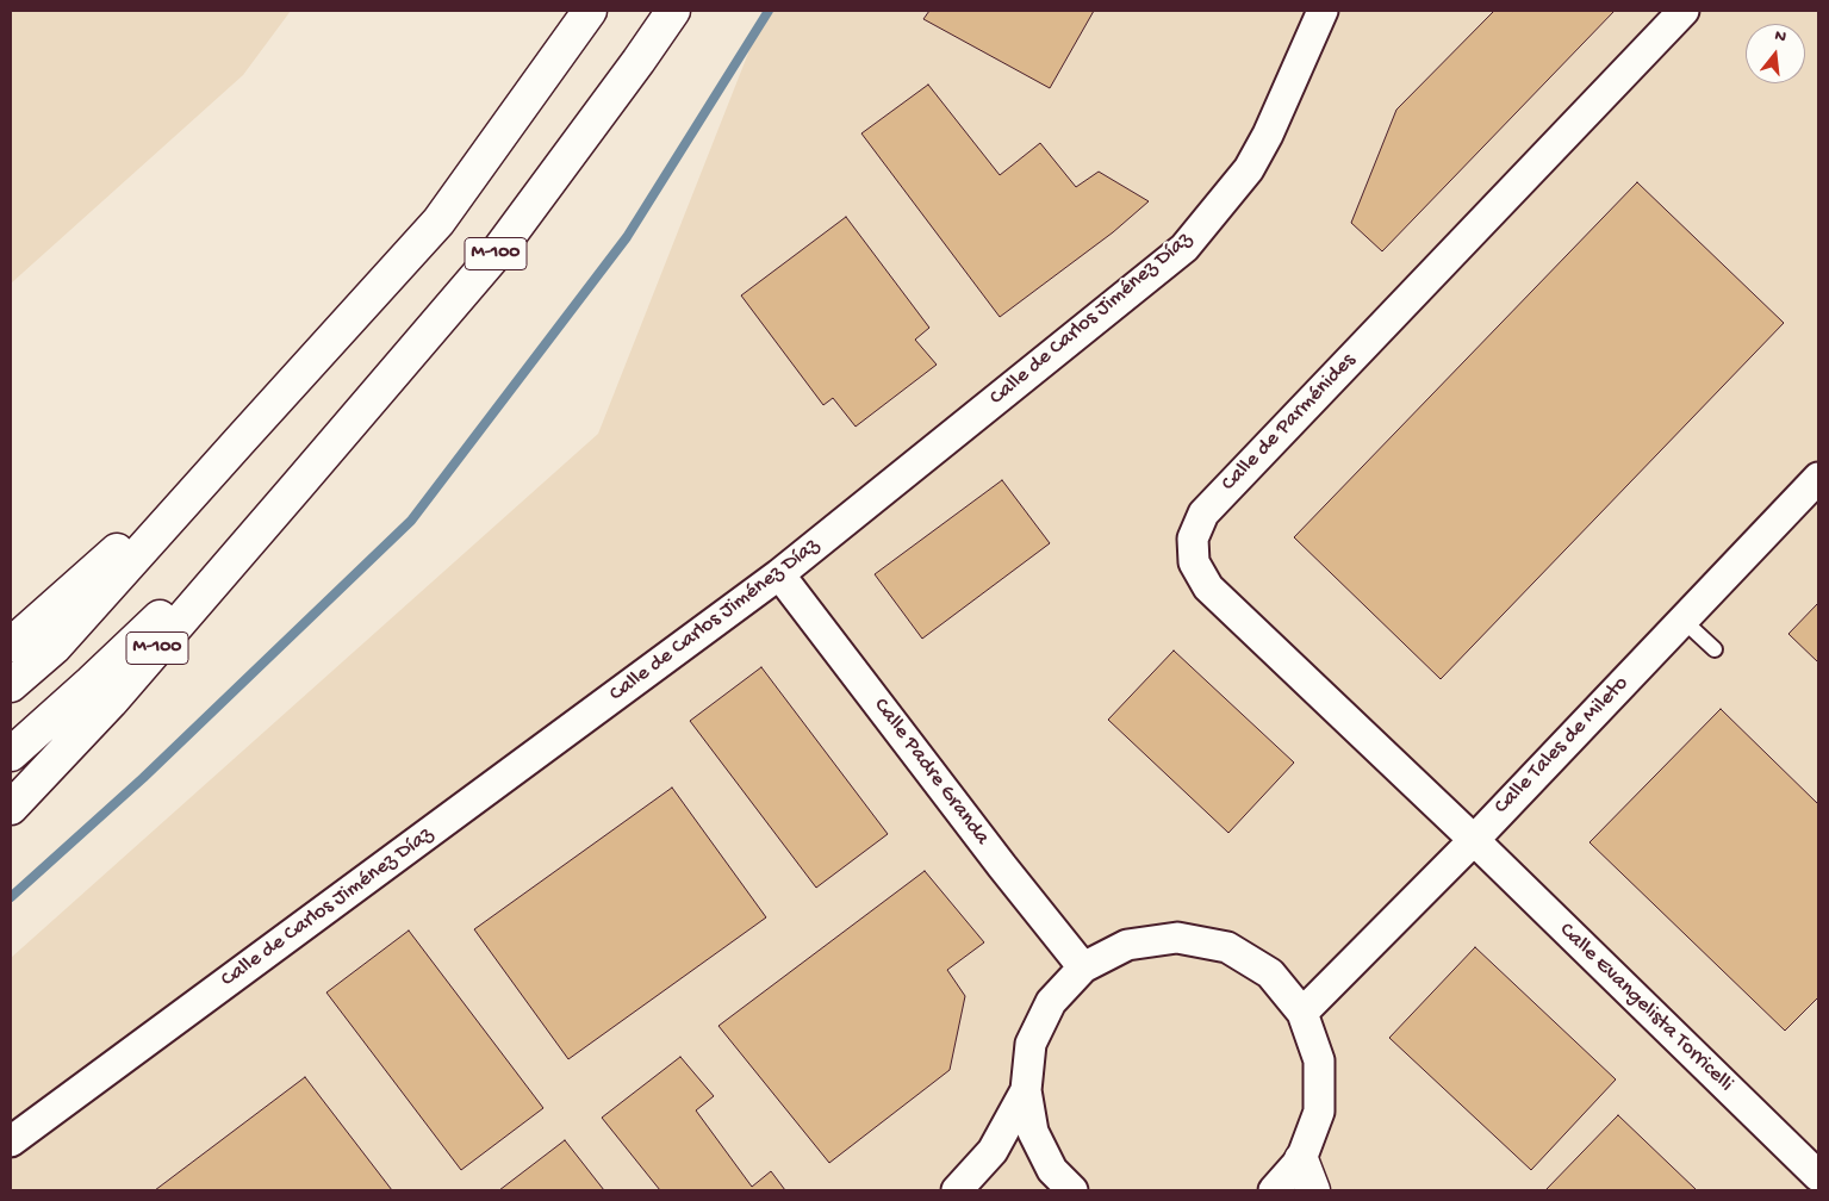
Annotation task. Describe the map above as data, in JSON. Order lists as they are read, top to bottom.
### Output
{
  "streets": {
    "highway": ["M-100"],
    "street": [
      "Calle de Carlos Jiménez Díaz",
      "Calle de Parménides",
      "Calle Tales de Mileto",
      "Calle Padre Granda",
      "Calle Evangelista Torricelli"
    ]
  },
  "crossings": [
    ["Calle de Carlos Jiménez Díaz", "Calle Padre Granda"],
    ["Calle de Parménides", "Calle Tales de Mileto"],
    ["Calle de Parménides", "Calle Evangelista Torricelli"],
    ["Calle Tales de Mileto", "Calle Evangelista Torricelli"]
  ],
  "north": "top"
}
